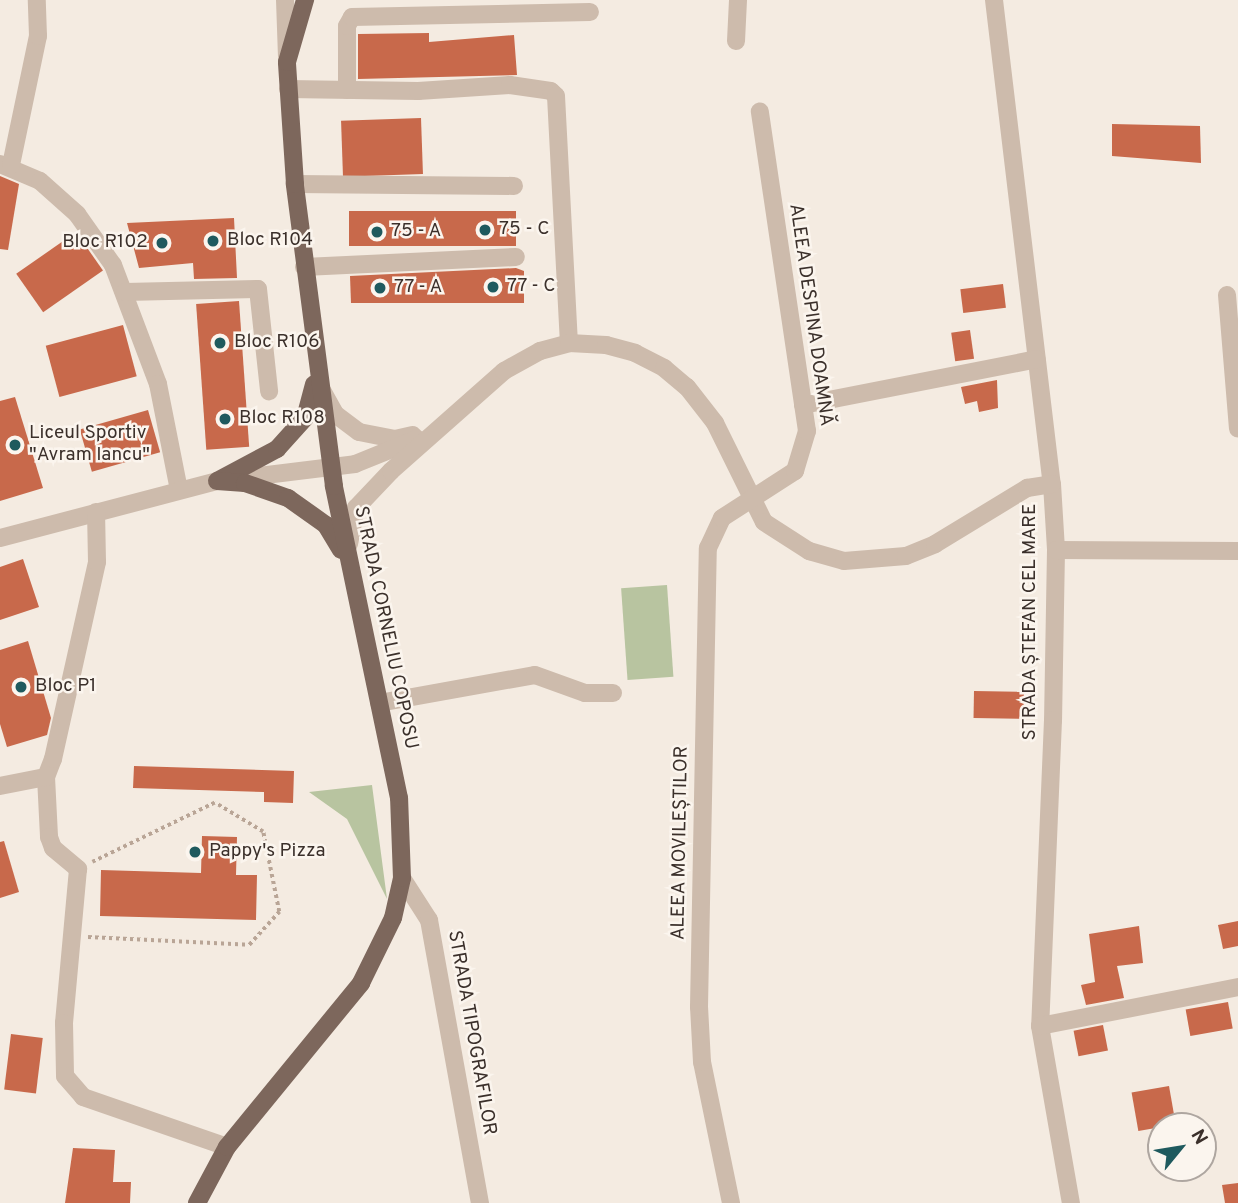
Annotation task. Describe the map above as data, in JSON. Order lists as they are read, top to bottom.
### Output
{
  "streets": {
    "main road": ["STRADA CORNELIU COPOSU"],
    "street": [
      "ALEEA DESPINA DOAMNĂ",
      "STRADA ȘTEFAN CEL MARE",
      "ALEEA MOVILEȘTILOR",
      "STRADA TIPOGRAFILOR"
    ]
  },
  "crossings": [
    ["ALEEA DESPINA DOAMNĂ", "ALEEA MOVILEȘTILOR"],
    ["STRADA CORNELIU COPOSU", "STRADA TIPOGRAFILOR"]
  ],
  "places": [
    "75 - C",
    "75 - A",
    "Bloc R104",
    "Bloc R102",
    "77 - C",
    "77 - A",
    "Bloc R106",
    "Bloc R108",
    "Liceul Sportiv \"Avram Iancu\"",
    "Bloc P1",
    "Pappy's Pizza"
  ],
  "north": "top right"
}
